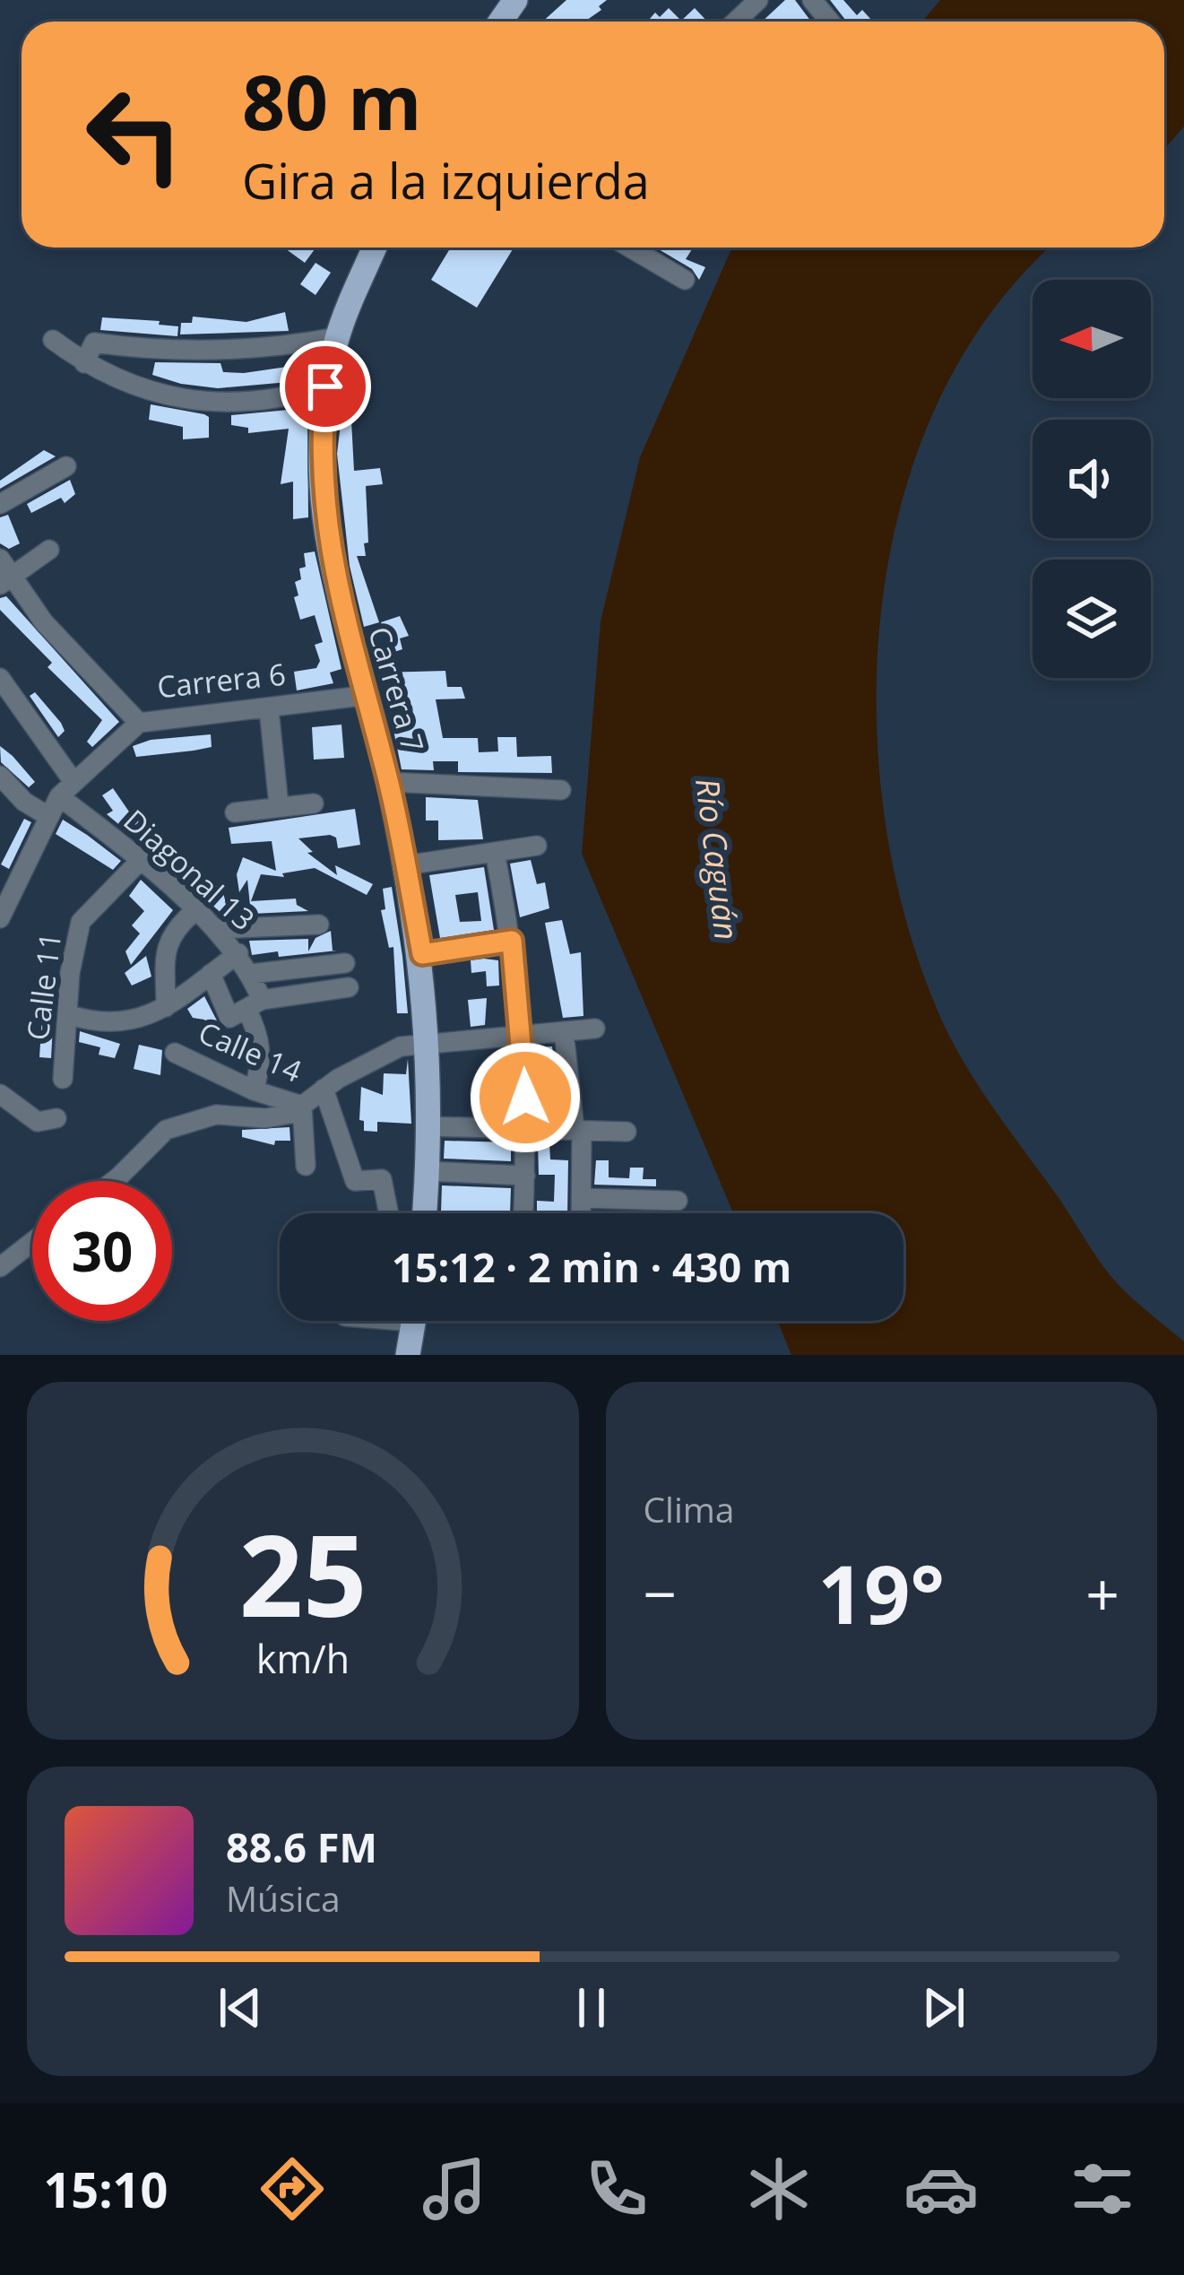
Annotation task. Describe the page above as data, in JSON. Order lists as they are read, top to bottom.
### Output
{
  "streets": {
    "main road": ["Carrera 7"],
    "street": [
      "Carrera 6",
      "Diagonal 13",
      "Calle 11",
      "Calle 14"
    ]
  },
  "crossings": [
    ["Carrera 6", "Carrera 7"],
    ["Carrera 6", "Diagonal 13"],
    ["Diagonal 13", "Calle 11"],
    ["Diagonal 13", "Calle 14"]
  ],
  "water": ["Río Caguán"],
  "north": "left",
  "page": {
    "turn": ["80 m", "Gira a la izquierda"],
    "limit": "30",
    "trip": "15:12 · 2 min · 430 m",
    "tile": "Clima",
    "heat": ["−", "19°", "+"],
    "song": ["88.6 FM", "Música"],
    "tabs": "15:10",
    "gauge": ["25", "km/h"]
  }
}
